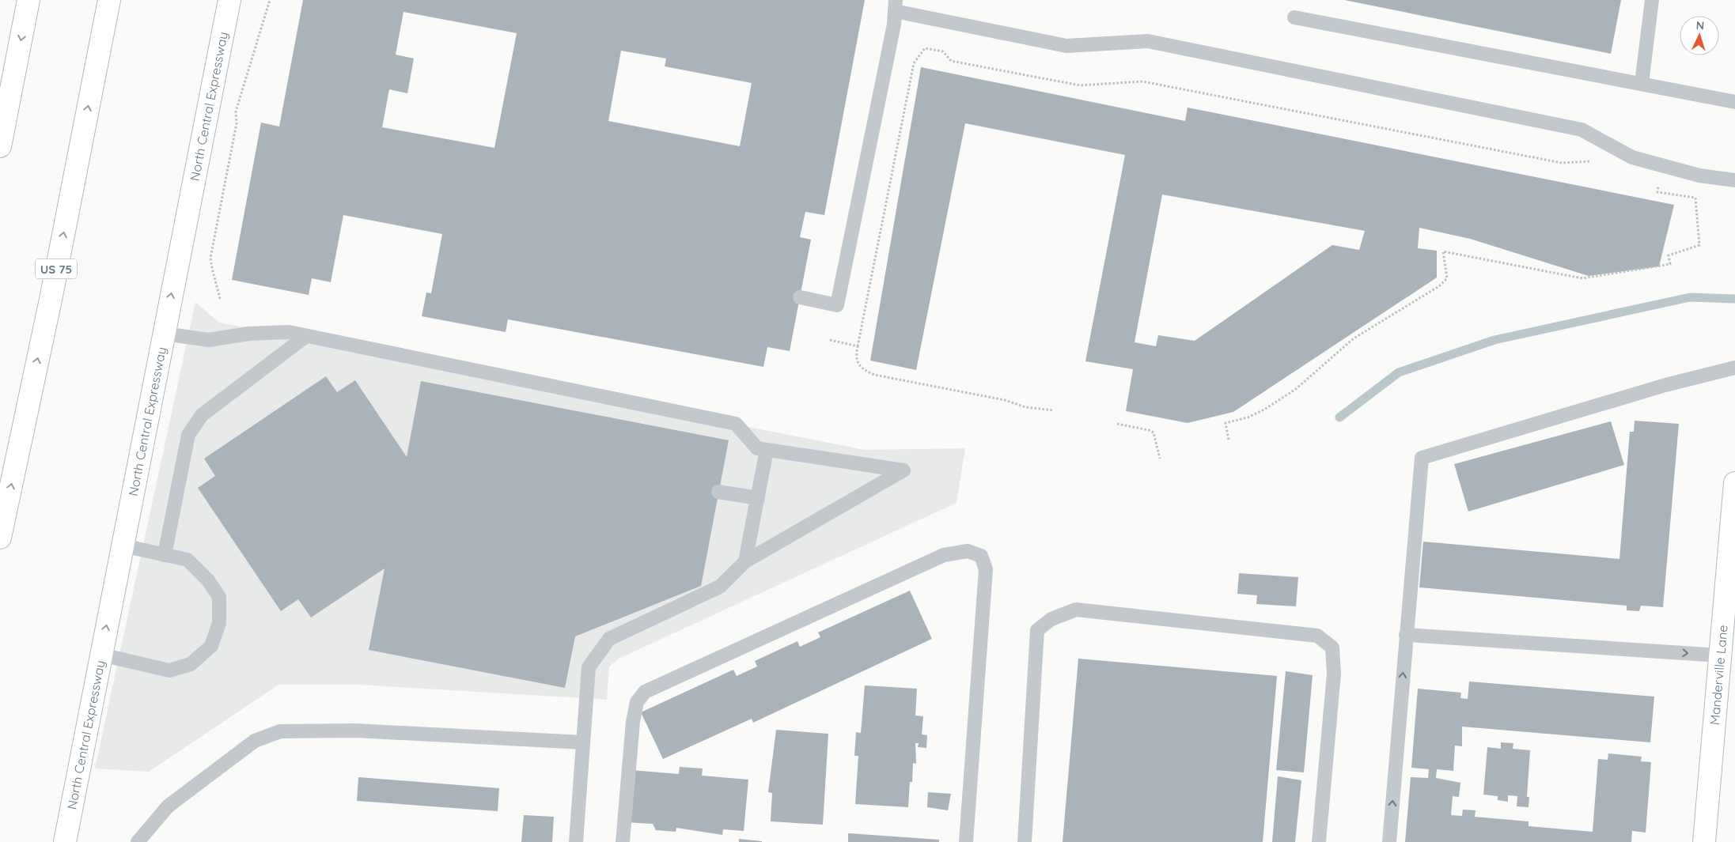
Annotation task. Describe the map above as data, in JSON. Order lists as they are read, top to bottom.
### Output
{
  "streets": {
    "main road": ["North Central Expressway", "US 75", "Manderville Lane"]
  },
  "north": "top"
}
